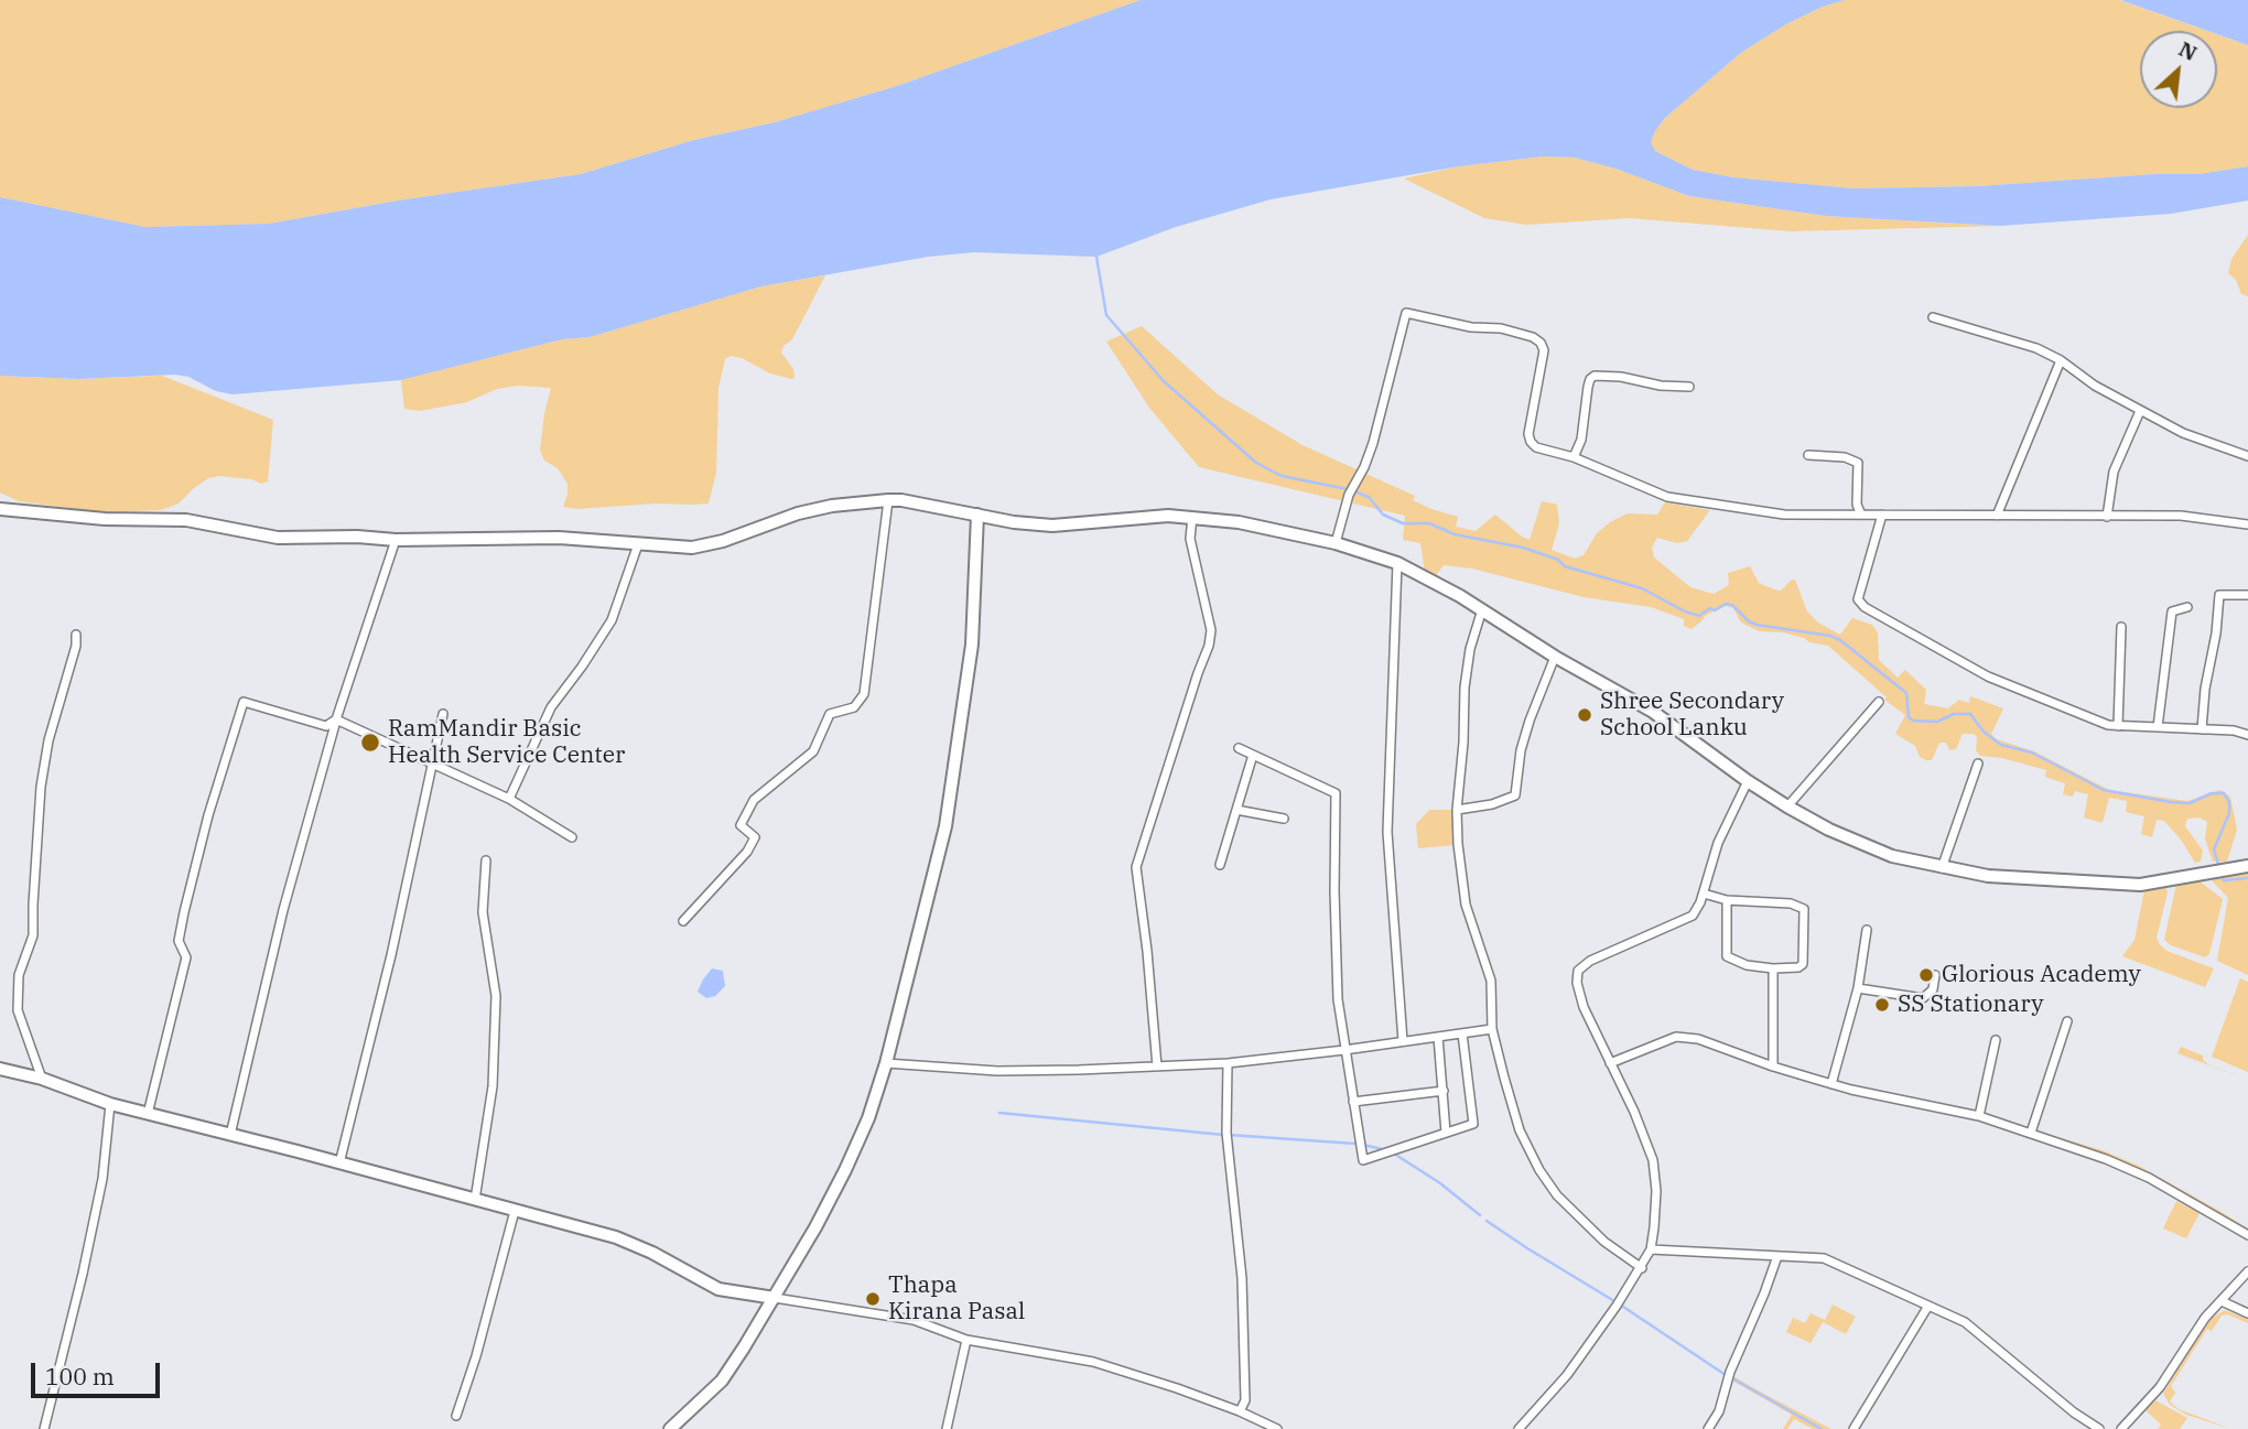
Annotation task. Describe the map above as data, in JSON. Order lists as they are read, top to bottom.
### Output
{
  "places": [
    "Shree Secondary School Lanku",
    "RamMandir Basic Health Service Center",
    "Glorious Academy",
    "SS Stationary",
    "Thapa Kirana Pasal"
  ],
  "scale_bar": "100 m",
  "north": "top right"
}
